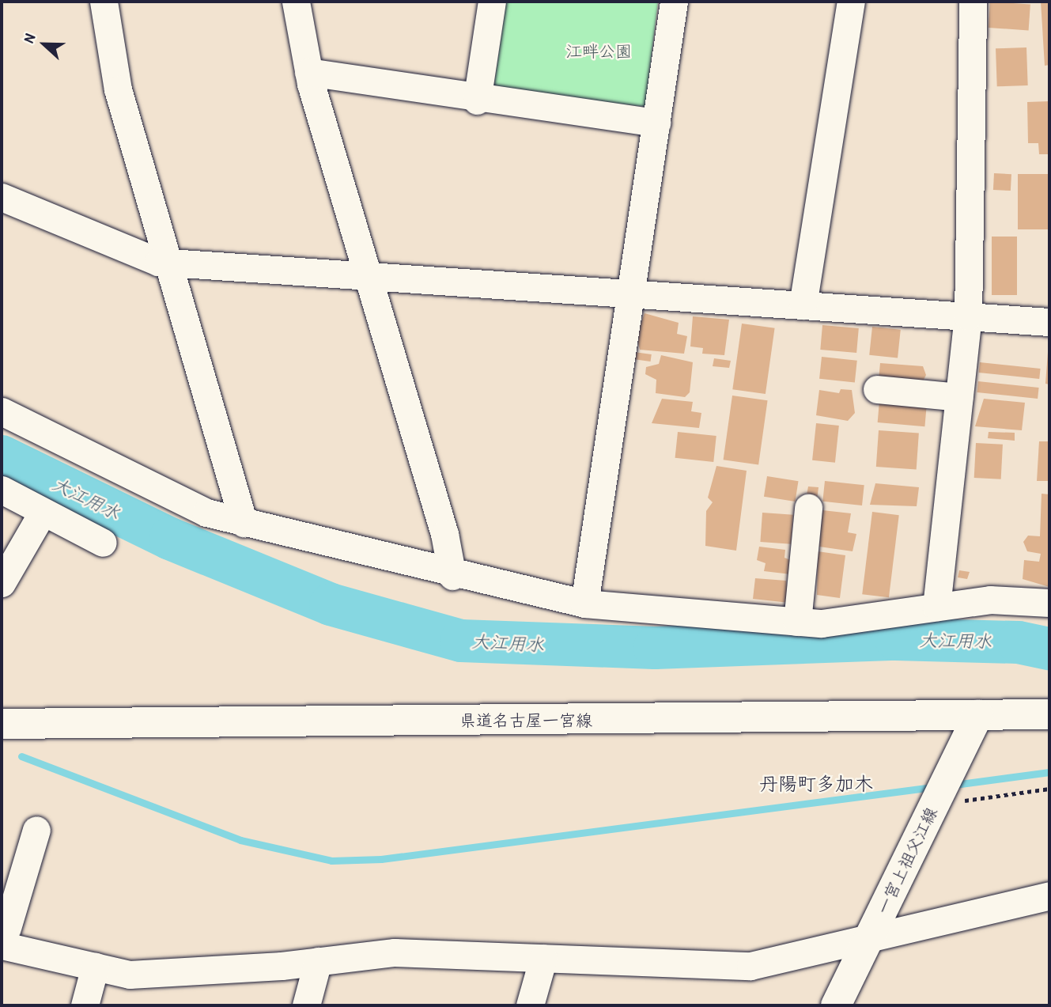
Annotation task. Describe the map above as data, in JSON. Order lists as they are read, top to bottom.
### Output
{
  "streets": {
    "main road": ["県道名古屋一宮線", "一宮上祖父江線"]
  },
  "crossings": [
    ["県道名古屋一宮線", "一宮上祖父江線"]
  ],
  "districts": ["丹陽町多加木"],
  "water": ["大江用水"],
  "parks": ["江畔公園"],
  "north": "left"
}
